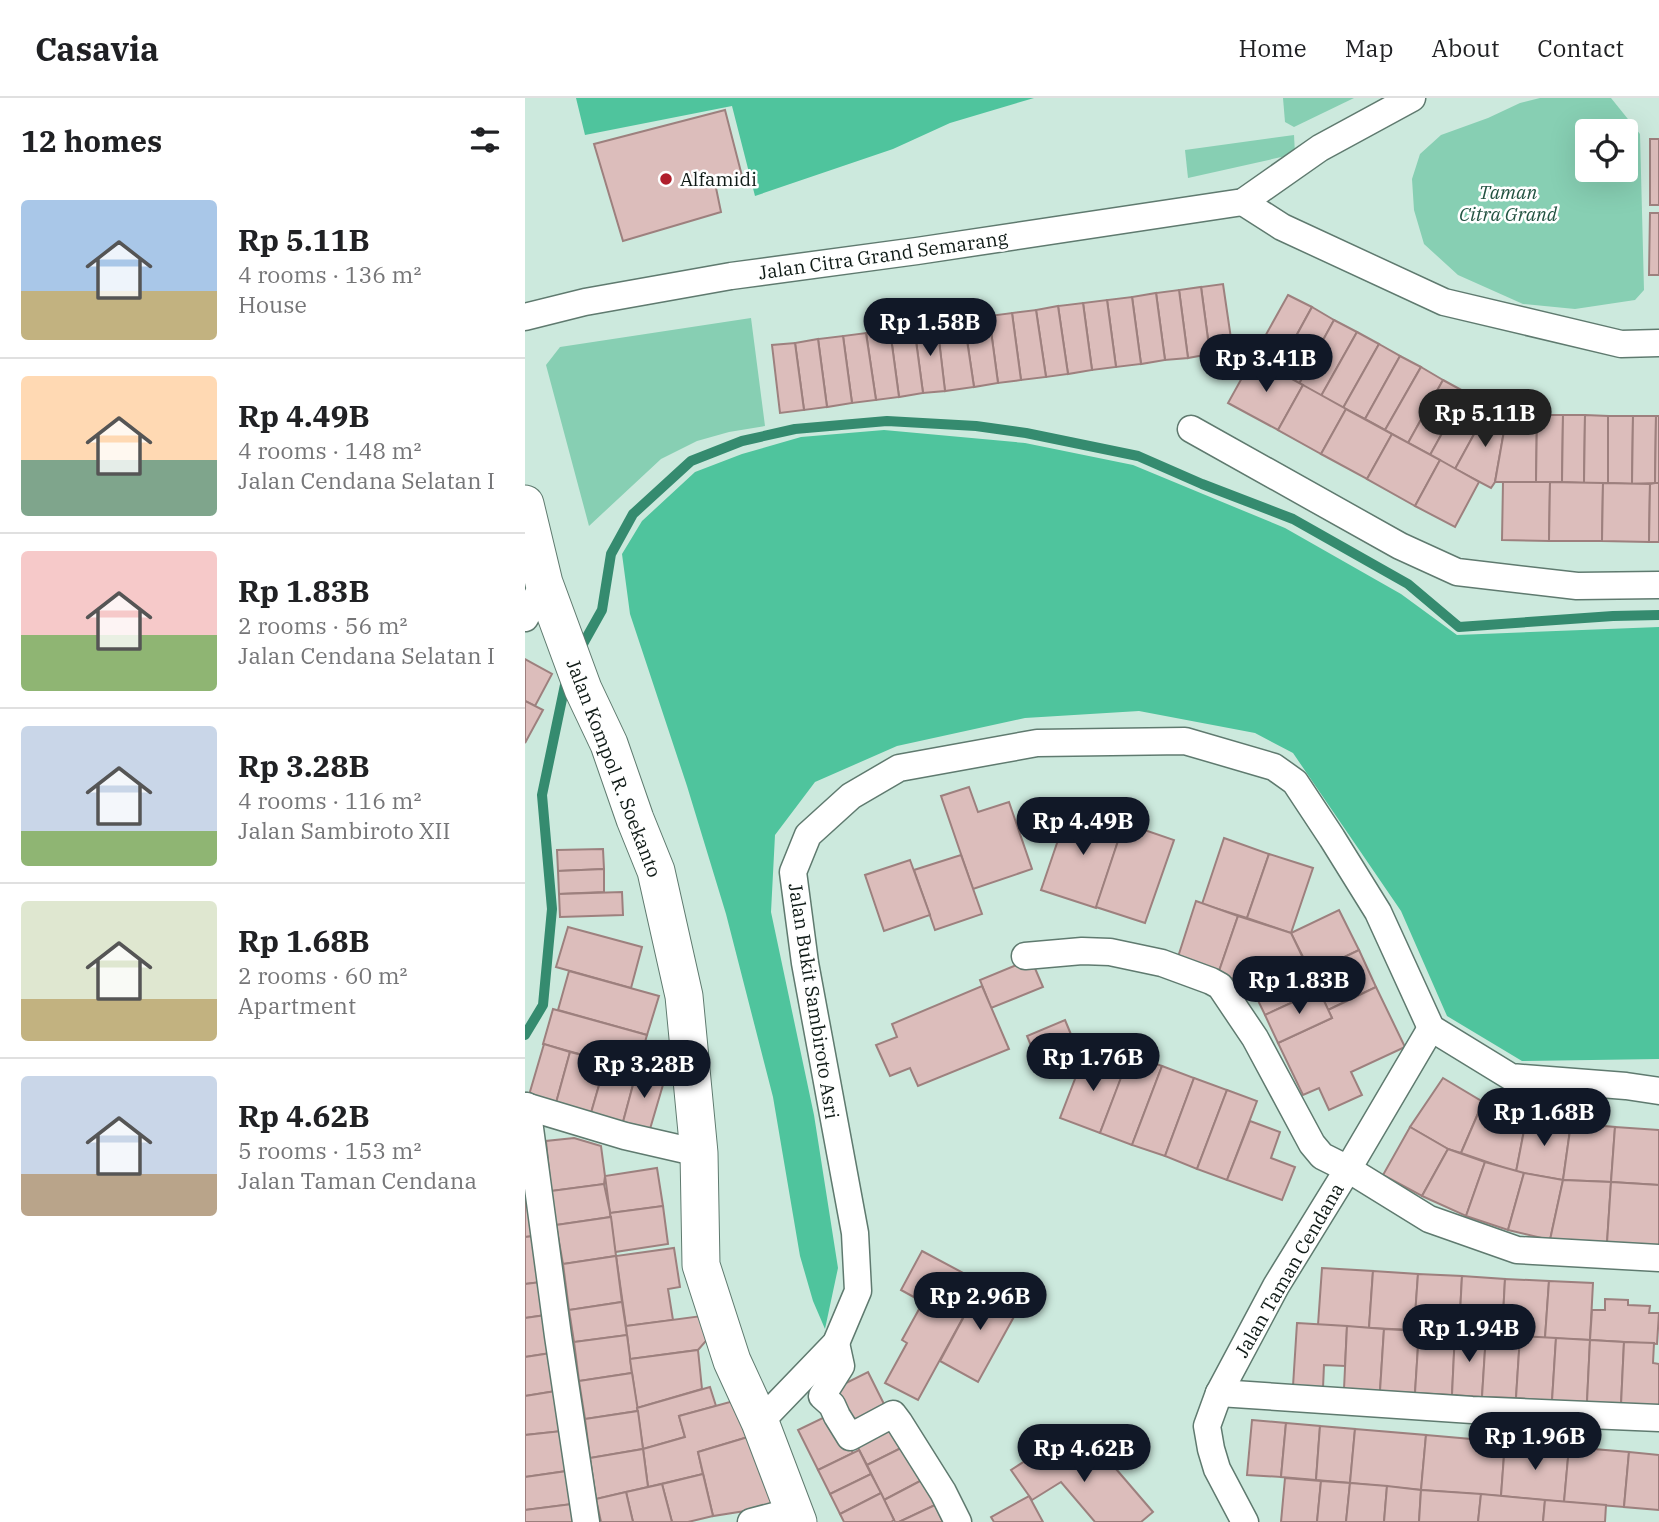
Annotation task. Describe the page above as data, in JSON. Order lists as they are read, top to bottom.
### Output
{
  "streets": {
    "main road": ["Jalan Kompol R. Soekanto"],
    "street": ["Jalan Citra Grand Semarang", "Jalan Bukit Sambiroto Asri", "Jalan Taman Cendana"]
  },
  "crossings": [
    ["Jalan Kompol R. Soekanto", "Jalan Bukit Sambiroto Asri"],
    ["Jalan Bukit Sambiroto Asri", "Jalan Taman Cendana"]
  ],
  "parks": ["Taman Citra Grand"],
  "places": ["Alfamidi"],
  "page": {
    "header": "Casavia",
    "nav": [
      "Home",
      "Map",
      "About",
      "Contact"
    ],
    "heading": "12 homes",
    "list": [
      {
        "name": "Rp 5.11B",
        "note": "4 rooms · 136 m² · House"
      },
      {
        "name": "Rp 4.49B",
        "note": "4 rooms · 148 m² · Jalan Cendana Selatan I"
      },
      {
        "name": "Rp 1.83B",
        "note": "2 rooms · 56 m² · Jalan Cendana Selatan I"
      },
      {
        "name": "Rp 3.28B",
        "note": "4 rooms · 116 m² · Jalan Sambiroto XII"
      },
      {
        "name": "Rp 1.68B",
        "note": "2 rooms · 60 m² · Apartment"
      },
      {
        "name": "Rp 4.62B",
        "note": "5 rooms · 153 m² · Jalan Taman Cendana"
      }
    ],
    "price": [
      "Rp 1.58B",
      "Rp 3.41B",
      "Rp 5.11B",
      "Rp 4.49B",
      "Rp 1.83B",
      "Rp 1.76B",
      "Rp 3.28B",
      "Rp 1.68B",
      "Rp 2.96B",
      "Rp 1.94B",
      "Rp 1.96B",
      "Rp 4.62B"
    ]
  }
}
